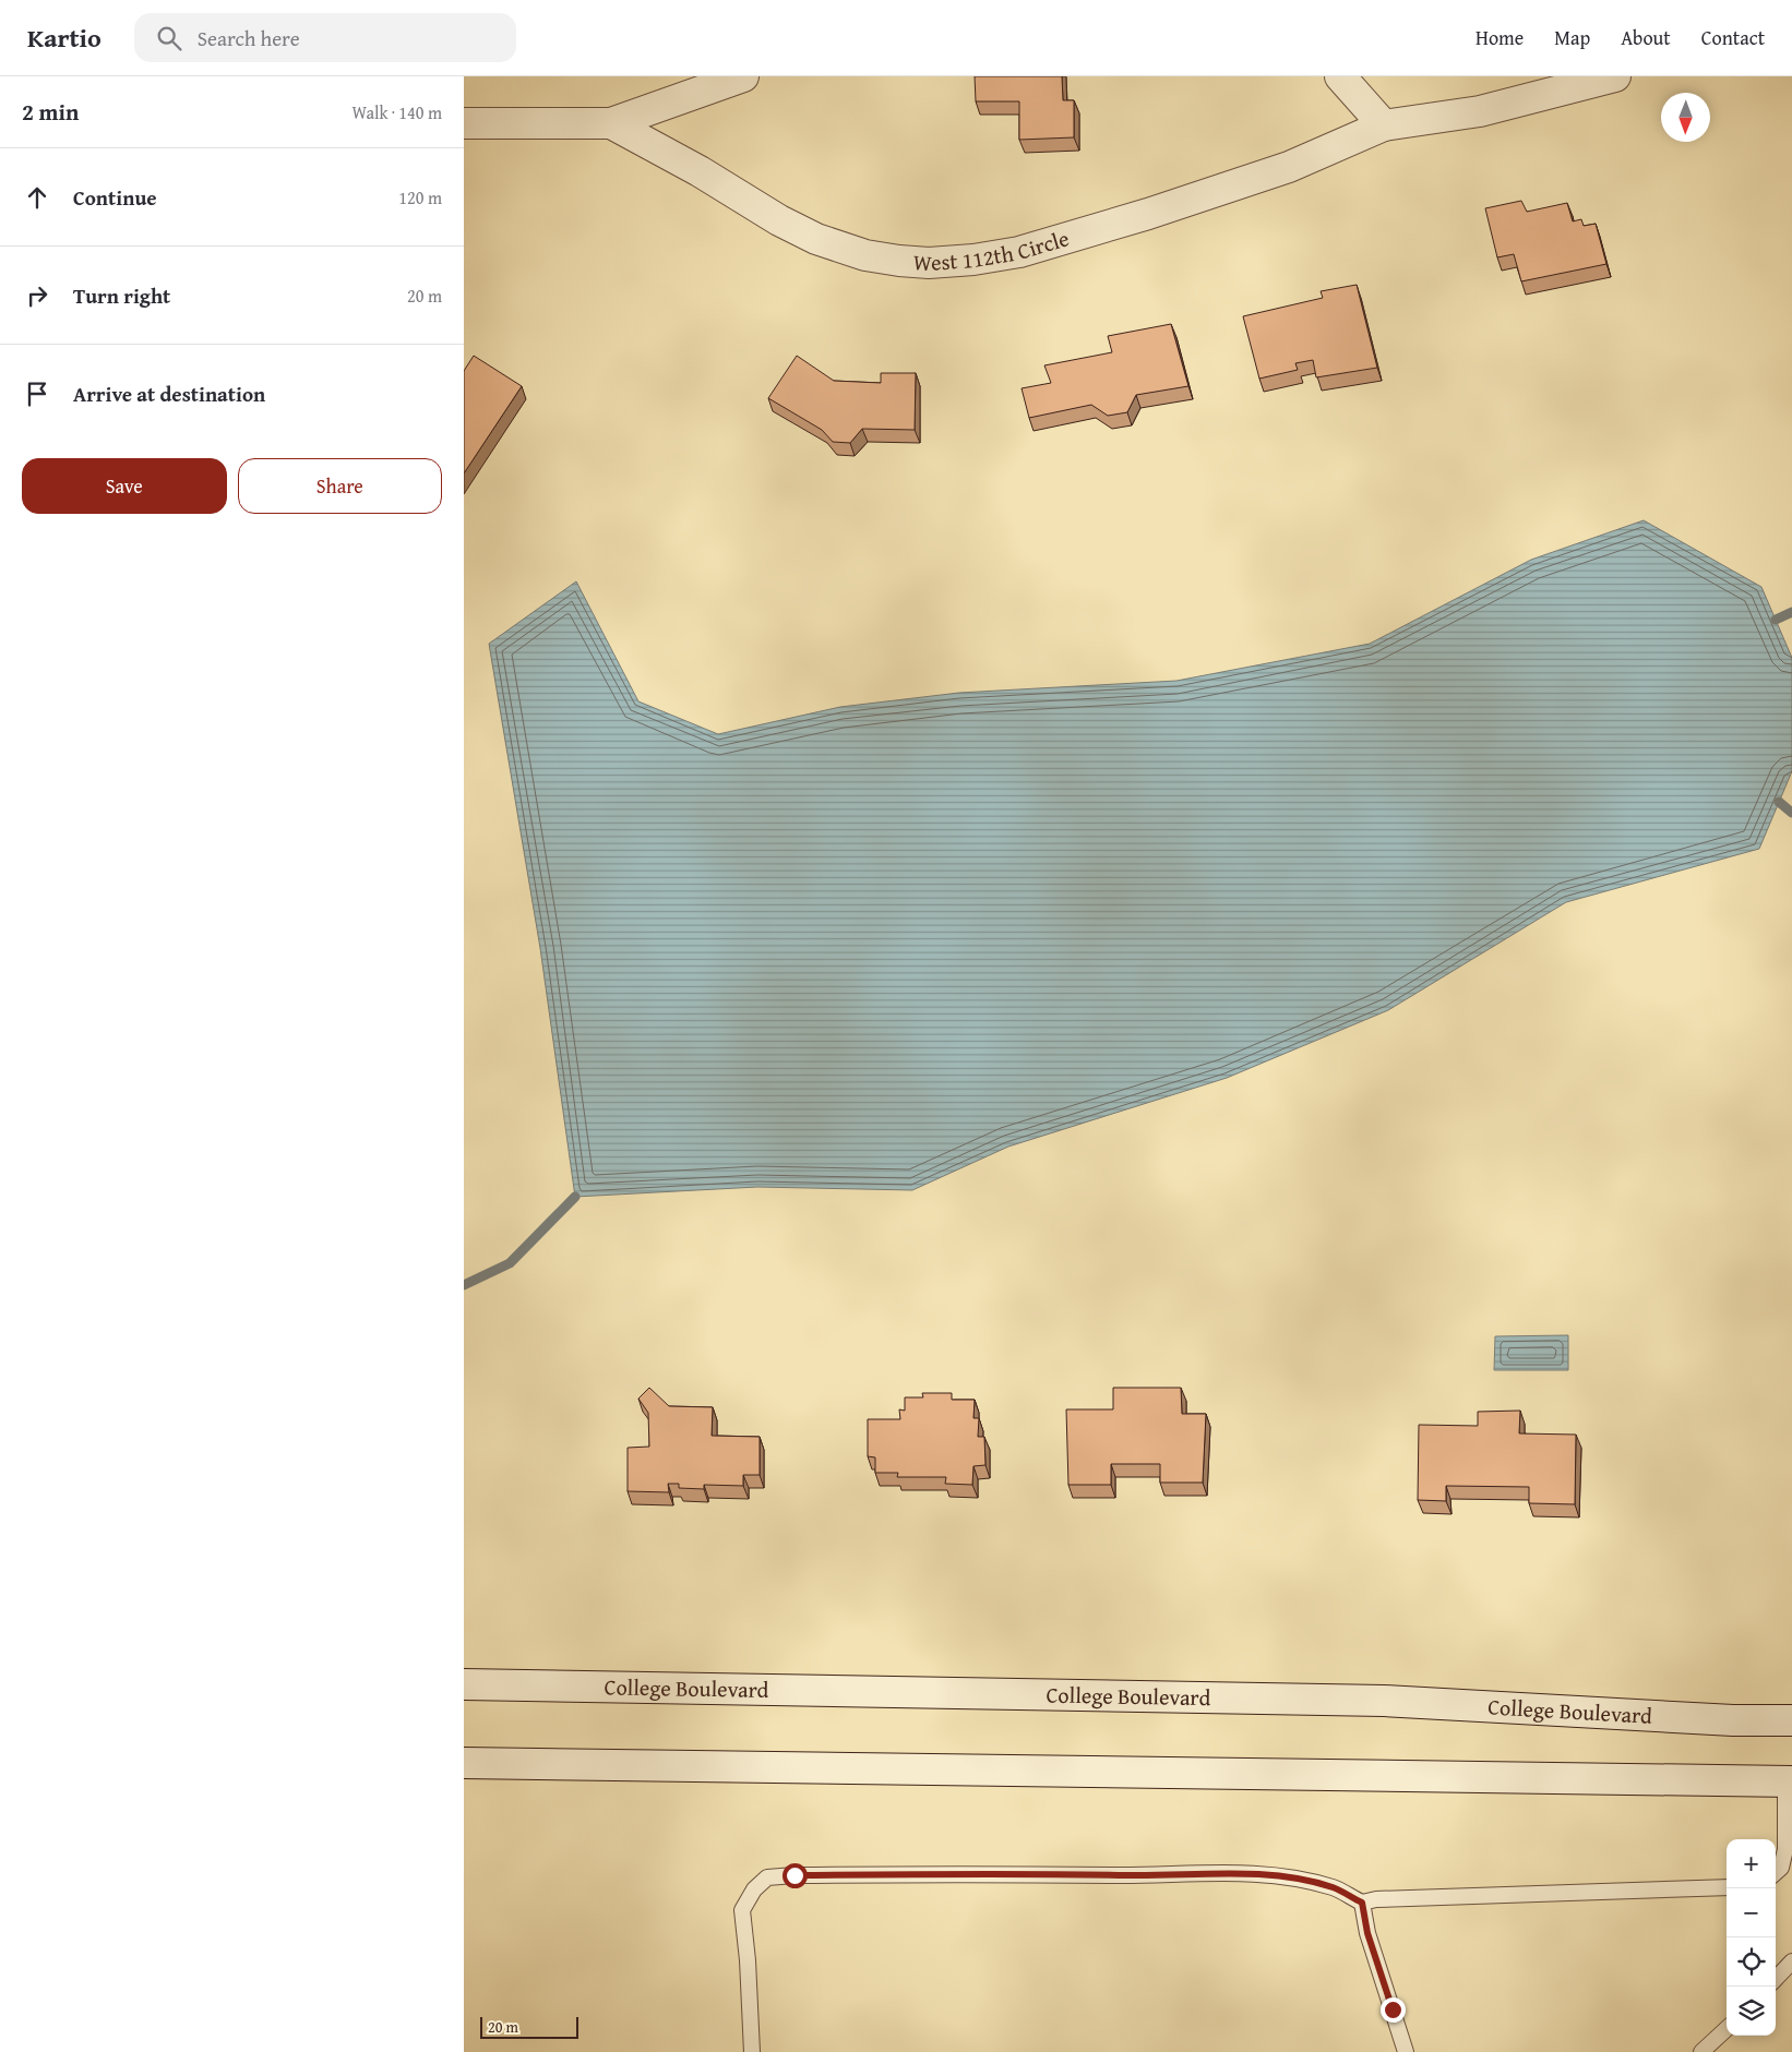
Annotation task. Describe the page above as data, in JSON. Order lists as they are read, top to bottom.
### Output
{
  "streets": {
    "main road": ["West 112th Circle", "College Boulevard"]
  },
  "scale_bar": "20 m",
  "north": "bottom",
  "page": {
    "header": "Kartio",
    "search": "Search here",
    "nav": [
      "Home",
      "Map",
      "About",
      "Contact"
    ],
    "heading": ["2 min", "Walk · 140 m"],
    "list": [
      ["Continue", "120 m"],
      ["Turn right", "20 m"],
      "Arrive at destination"
    ],
    "buttons": ["Save", "Share"],
    "map_buttons": ["+", "−"],
    "scale": "20 m"
  }
}
